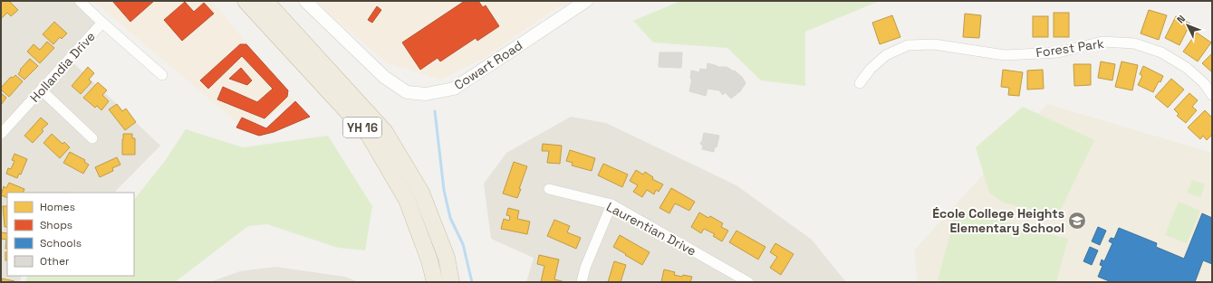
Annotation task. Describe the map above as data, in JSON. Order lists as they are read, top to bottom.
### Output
{
  "streets": {
    "highway": ["YH 16"],
    "street": [
      "Forest Park",
      "Cowart Road",
      "Hollandia Drive",
      "Laurentian Drive"
    ]
  },
  "places": {
    "school or university": ["École College Heights Elementary School"]
  },
  "legend": [
    "Homes",
    "Shops",
    "Schools",
    "Other"
  ],
  "north": "top left"
}
